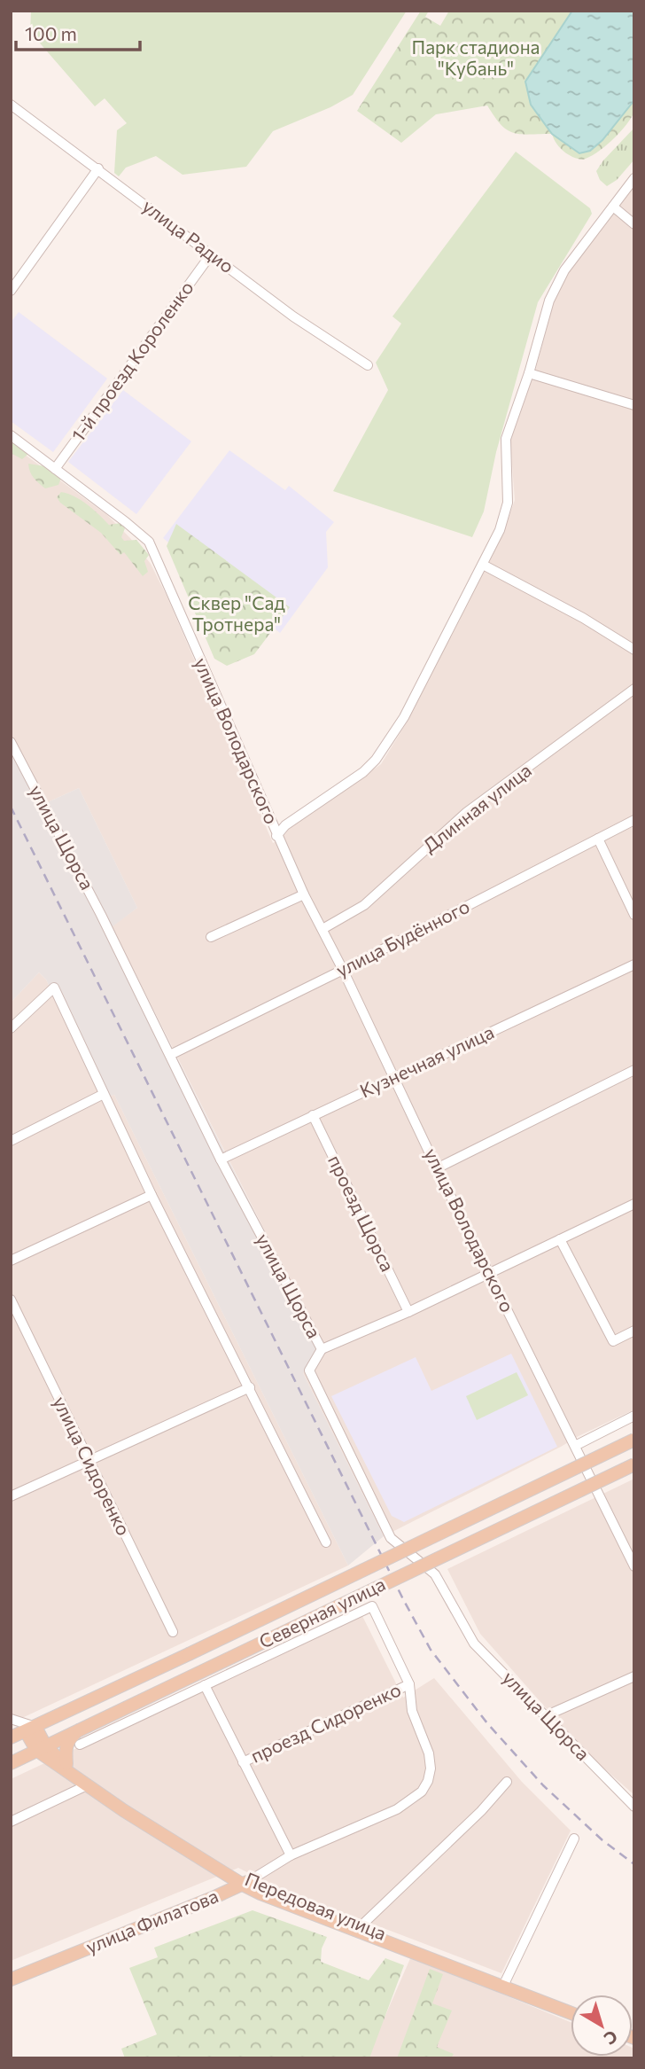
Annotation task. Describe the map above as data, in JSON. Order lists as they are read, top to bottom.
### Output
{
  "streets": {
    "main road": ["Северная улица", "Передовая улица", "улица Филатова"],
    "street": [
      "улица Радио",
      "1-й проезд Короленко",
      "улица Володарского",
      "Длинная улица",
      "улица Щорса",
      "улица Будённого",
      "Кузнечная улица",
      "проезд Щорса",
      "улица Сидоренко",
      "проезд Сидоренко"
    ]
  },
  "crossings": [
    ["улица Радио", "1-й проезд Короленко"],
    ["1-й проезд Короленко", "улица Володарского"],
    ["улица Володарского", "Длинная улица"],
    ["улица Володарского", "улица Будённого"],
    ["улица Володарского", "Кузнечная улица"],
    ["улица Щорса", "улица Будённого"],
    ["улица Щорса", "Кузнечная улица"],
    ["Кузнечная улица", "проезд Щорса"],
    ["Северная улица", "Передовая улица"],
    ["проезд Сидоренко", "улица Филатова"],
    ["Передовая улица", "улица Филатова"]
  ],
  "parks": ["Парк стадиона \"Кубань\"", "Сквер \"Сад Тротнера\""],
  "scale_bar": "100 m",
  "north": "bottom right"
}
